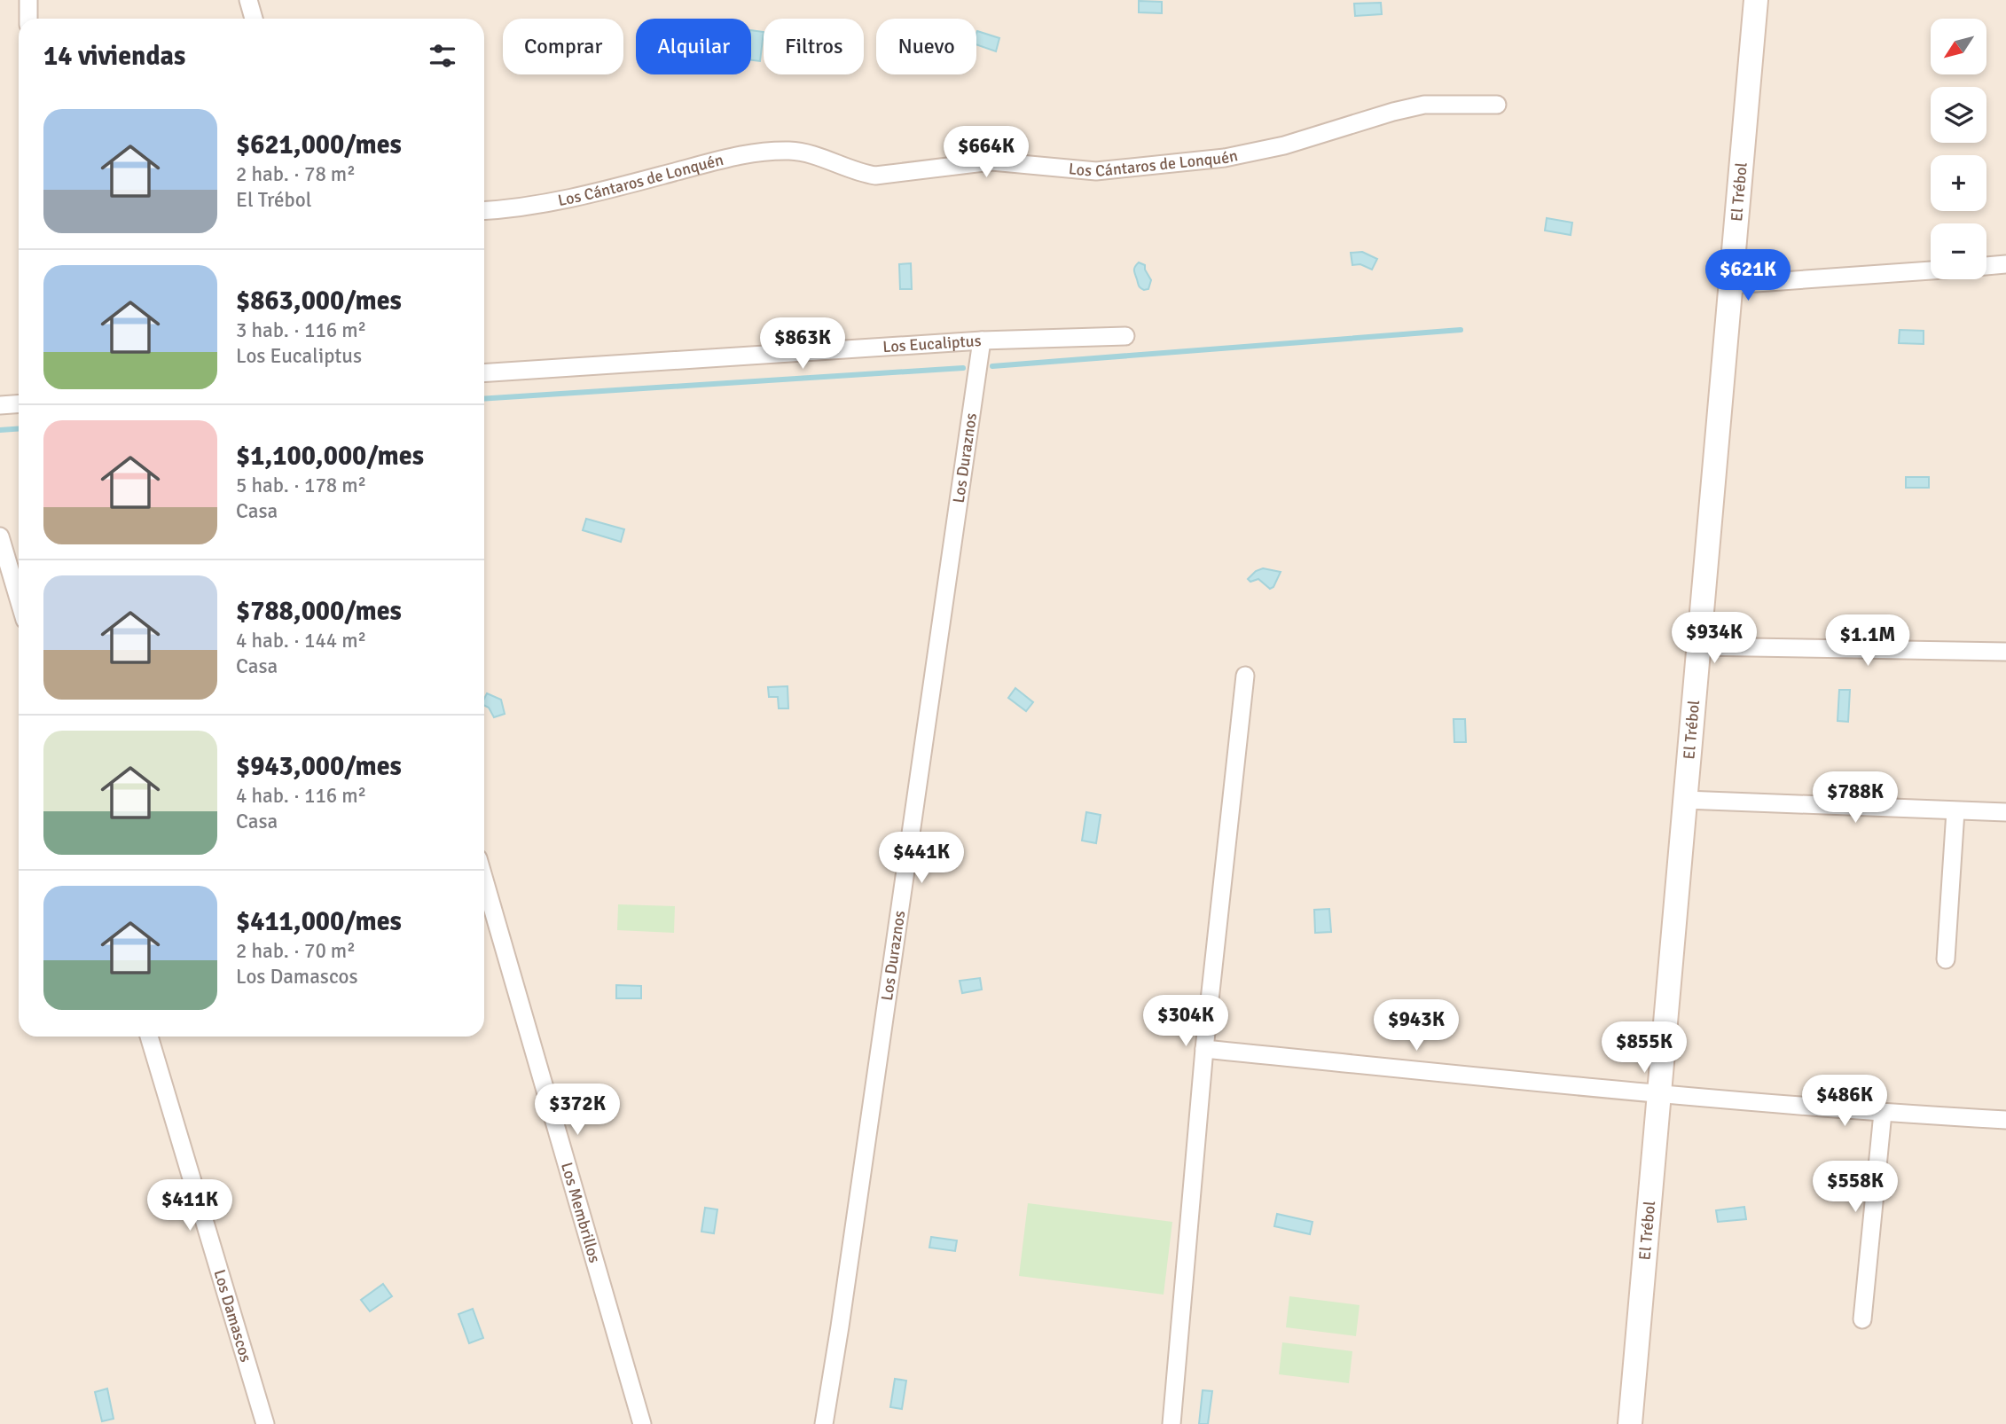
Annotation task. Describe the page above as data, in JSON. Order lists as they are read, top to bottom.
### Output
{
  "streets": {
    "main road": ["El Trébol"],
    "street": [
      "Los Cántaros de Lonquén",
      "Los Eucaliptus",
      "Los Duraznos",
      "Los Membrillos",
      "Los Damascos"
    ]
  },
  "crossings": [
    ["Los Eucaliptus", "Los Duraznos"]
  ],
  "north": "bottom left",
  "page": {
    "map_buttons": ["+", "−"],
    "chip": [
      "Comprar",
      "Alquilar",
      "Filtros",
      "Nuevo"
    ],
    "heading": "14 viviendas",
    "list": [
      {
        "name": "$621,000/mes",
        "note": "2 hab. · 78 m² · El Trébol"
      },
      {
        "name": "$863,000/mes",
        "note": "3 hab. · 116 m² · Los Eucaliptus"
      },
      {
        "name": "$1,100,000/mes",
        "note": "5 hab. · 178 m² · Casa"
      },
      {
        "name": "$788,000/mes",
        "note": "4 hab. · 144 m² · Casa"
      },
      {
        "name": "$943,000/mes",
        "note": "4 hab. · 116 m² · Casa"
      },
      {
        "name": "$411,000/mes",
        "note": "2 hab. · 70 m² · Los Damascos"
      }
    ],
    "price": [
      "$664K",
      "$621K",
      "$863K",
      "$934K",
      "$1.1M",
      "$788K",
      "$441K",
      "$304K",
      "$943K",
      "$855K",
      "$486K",
      "$372K",
      "$558K",
      "$411K"
    ]
  }
}
